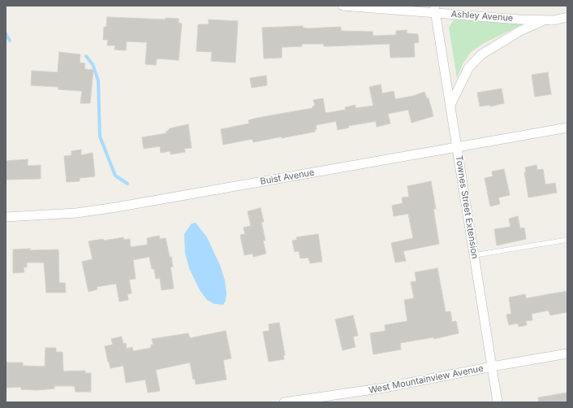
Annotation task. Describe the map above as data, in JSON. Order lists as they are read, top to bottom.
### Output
{
  "streets": {
    "street": [
      "Ashley Avenue",
      "Buist Avenue",
      "Townes Street Extension",
      "West Mountainview Avenue"
    ]
  },
  "crossings": [
    ["Ashley Avenue", "Townes Street Extension"],
    ["Buist Avenue", "Townes Street Extension"],
    ["Townes Street Extension", "West Mountainview Avenue"]
  ]
}
